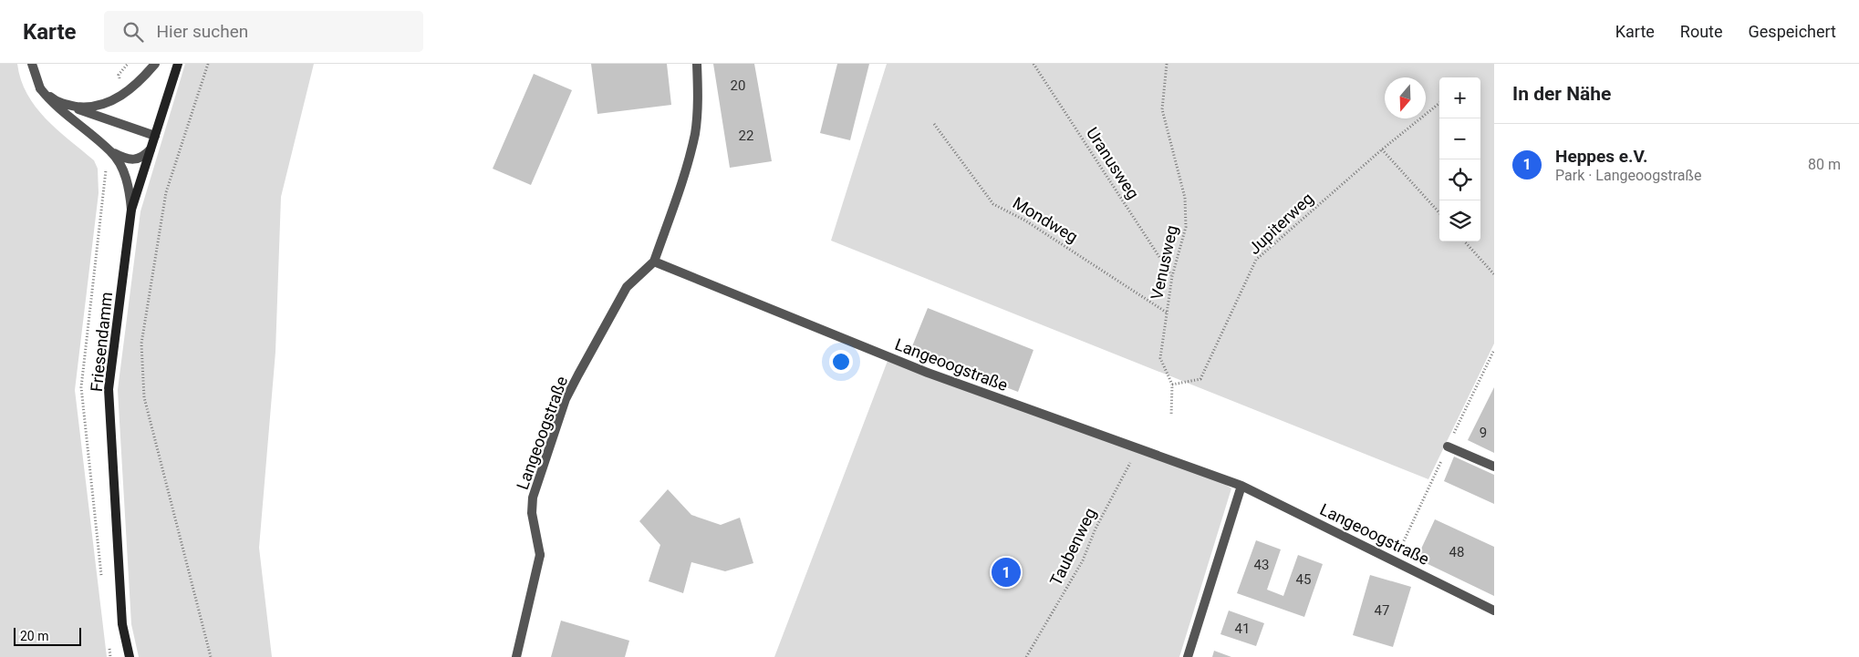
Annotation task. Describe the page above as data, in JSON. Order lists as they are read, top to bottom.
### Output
{
  "streets": {
    "main road": ["Friesendamm"],
    "street": ["Langeoogstraße"],
    "path": [
      "Uranusweg",
      "Mondweg",
      "Jupiterweg",
      "Venusweg",
      "Taubenweg"
    ]
  },
  "crossings": [
    ["Uranusweg", "Venusweg"],
    ["Mondweg", "Venusweg"],
    ["Jupiterweg", "Venusweg"],
    ["Langeoogstraße", "Taubenweg"]
  ],
  "house_numbers": [
    "20",
    "22",
    "9",
    "48",
    "43",
    "45",
    "47",
    "41"
  ],
  "scale_bar": "20 m",
  "north": "bottom",
  "page": {
    "header": "Karte",
    "search": "Hier suchen",
    "nav": ["Karte", "Route", "Gespeichert"],
    "heading": "In der Nähe",
    "map_buttons": ["+", "−"],
    "list": [
      {
        "mark": "1",
        "name": "Heppes e.V.",
        "note": "Park · Langeoogstraße",
        "value": "80 m"
      }
    ],
    "pins": "1",
    "scale": "20 m"
  }
}
